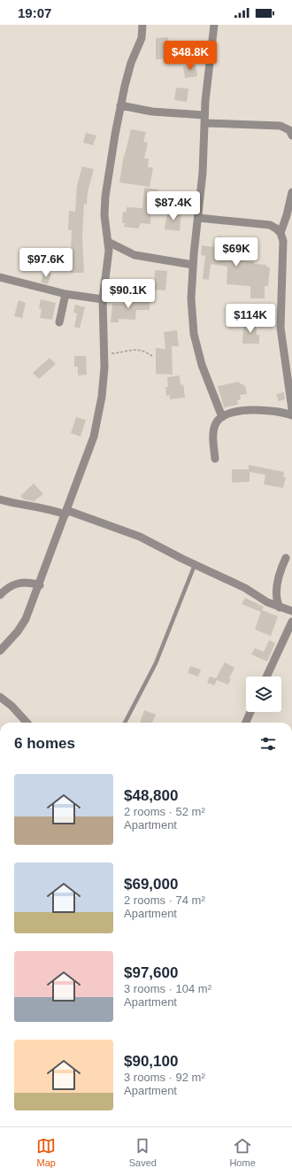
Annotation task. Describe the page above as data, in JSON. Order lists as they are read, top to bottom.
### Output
{
  "page": {
    "status": "19:07",
    "price": [
      "$48.8K",
      "$87.4K",
      "$69K",
      "$97.6K",
      "$90.1K",
      "$114K"
    ],
    "heading": "6 homes",
    "list": [
      {
        "name": "$48,800",
        "note": "2 rooms · 52 m² · Apartment"
      },
      {
        "name": "$69,000",
        "note": "2 rooms · 74 m² · Apartment"
      },
      {
        "name": "$97,600",
        "note": "3 rooms · 104 m² · Apartment"
      },
      {
        "name": "$90,100",
        "note": "3 rooms · 92 m² · Apartment"
      }
    ],
    "tabs": ["Map", "Saved", "Home"]
  }
}
